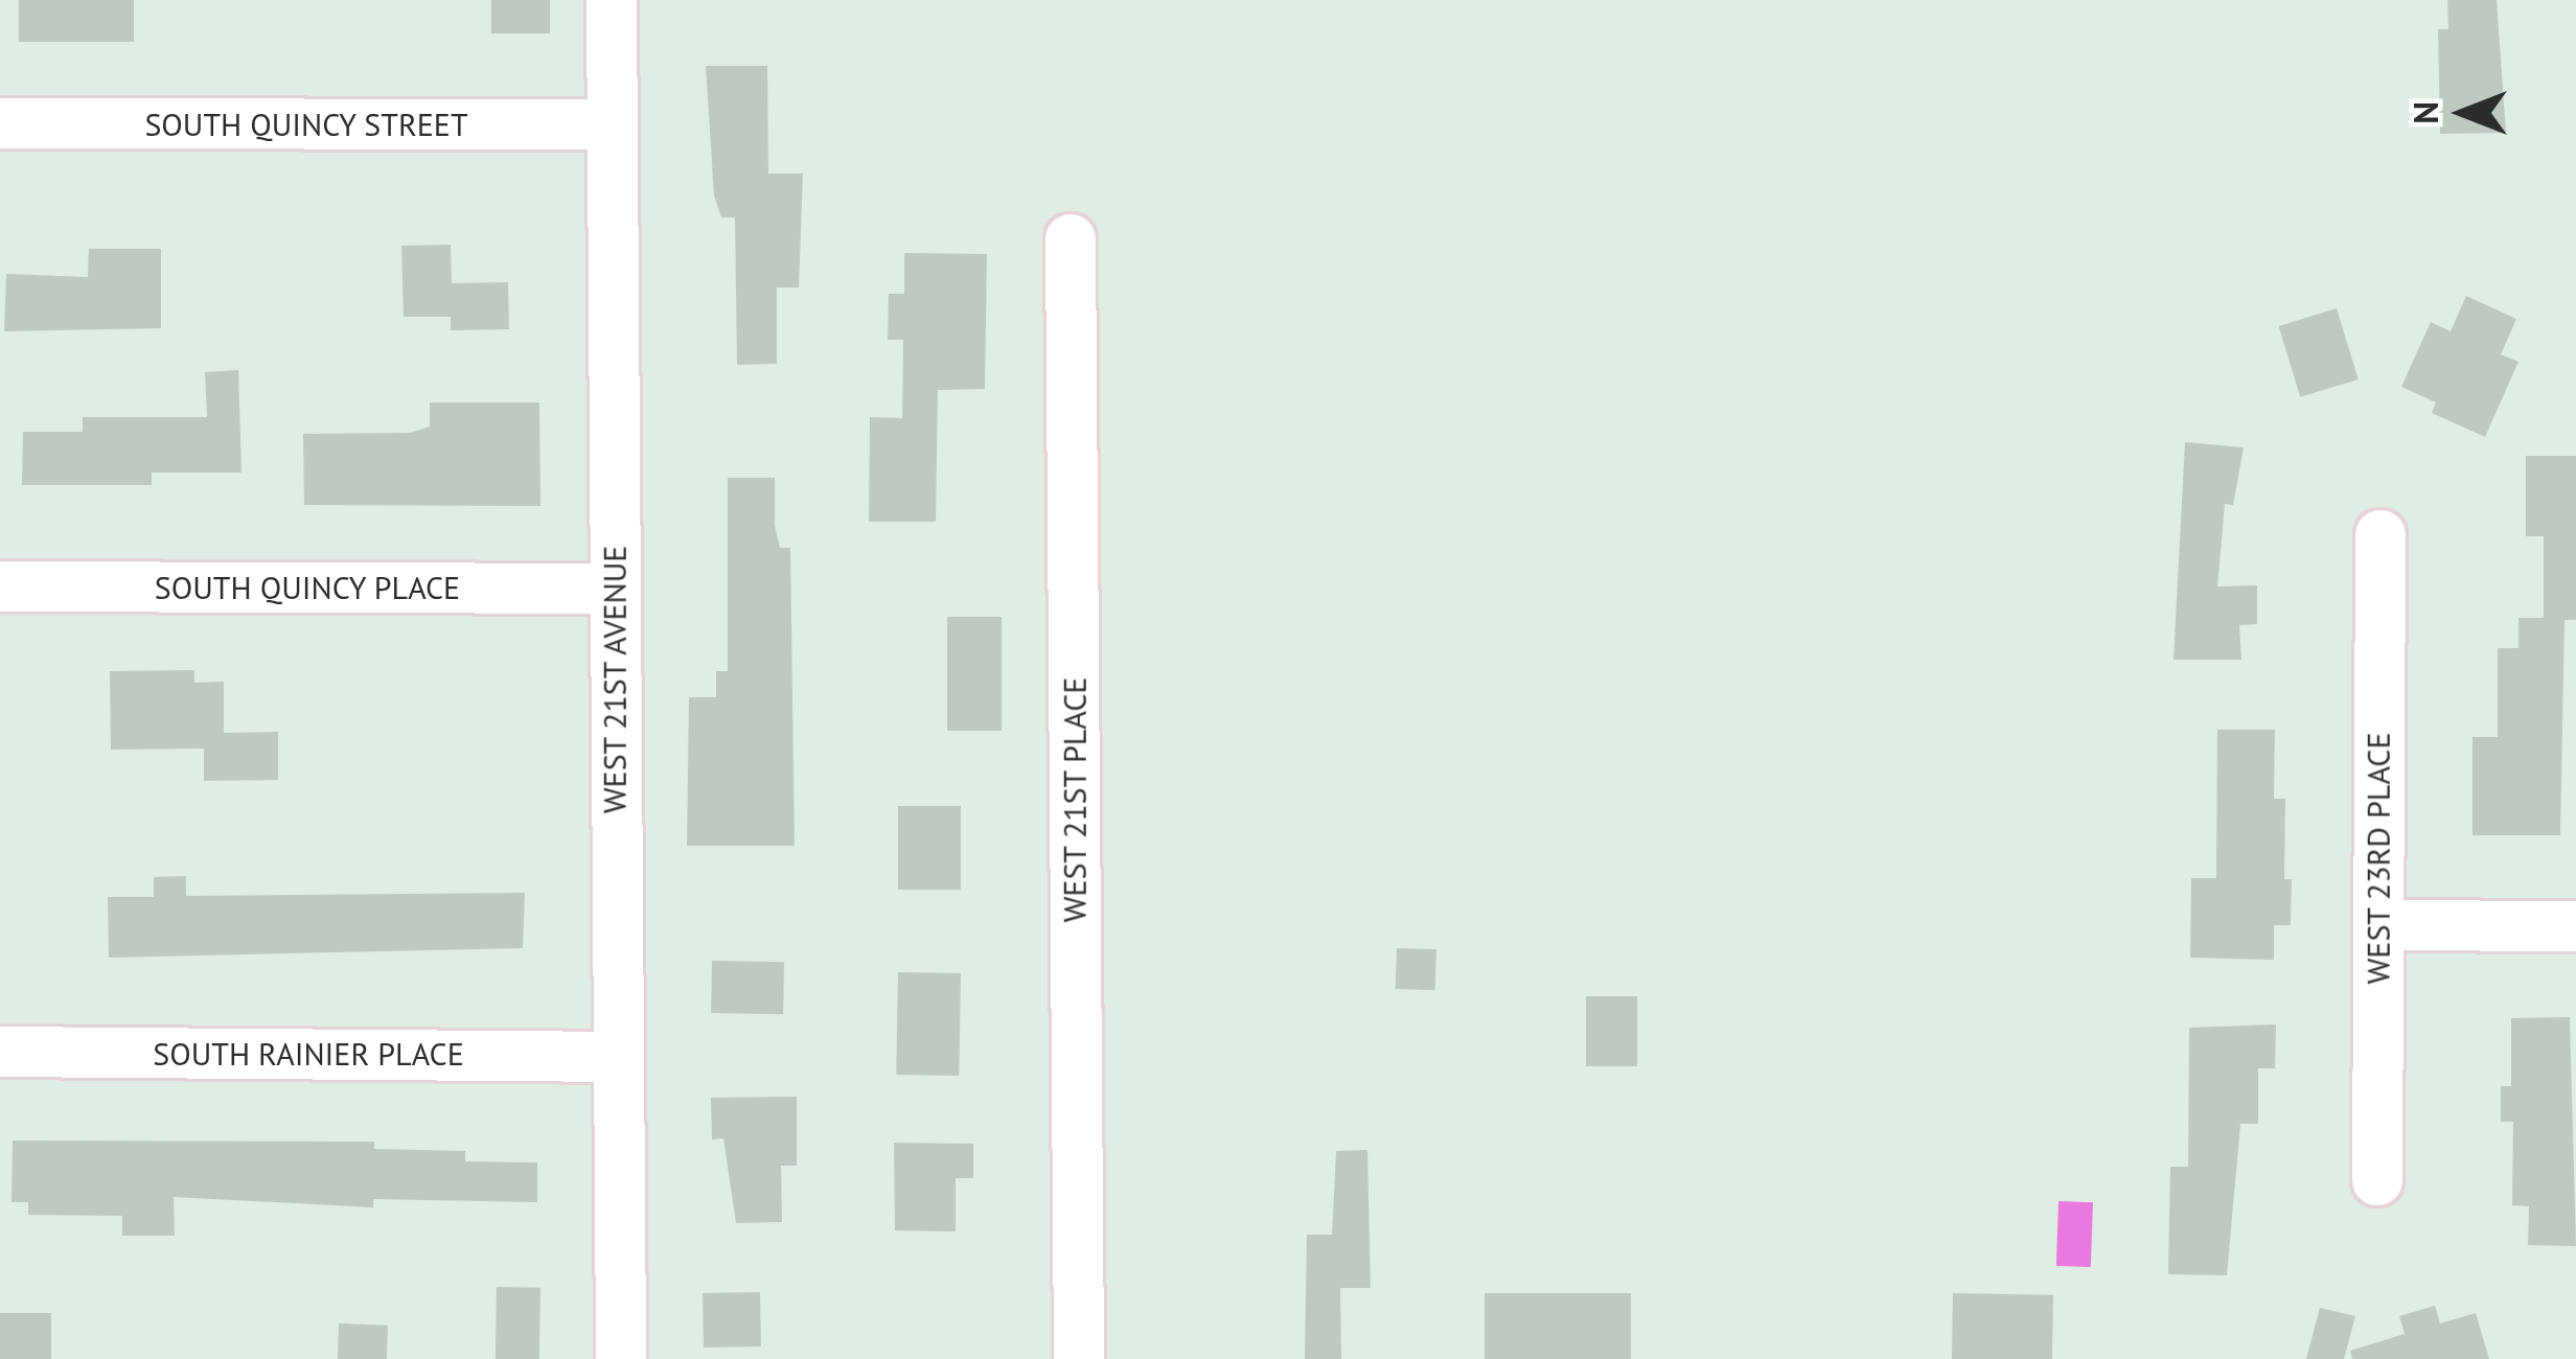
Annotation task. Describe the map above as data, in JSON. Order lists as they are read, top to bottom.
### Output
{
  "streets": {
    "street": [
      "SOUTH QUINCY STREET",
      "SOUTH QUINCY PLACE",
      "WEST 21ST AVENUE",
      "WEST 21ST PLACE",
      "WEST 23RD PLACE",
      "SOUTH RAINIER PLACE"
    ]
  },
  "crossings": [
    ["SOUTH QUINCY STREET", "WEST 21ST AVENUE"],
    ["SOUTH QUINCY PLACE", "WEST 21ST AVENUE"],
    ["WEST 21ST AVENUE", "SOUTH RAINIER PLACE"]
  ],
  "north": "left"
}
